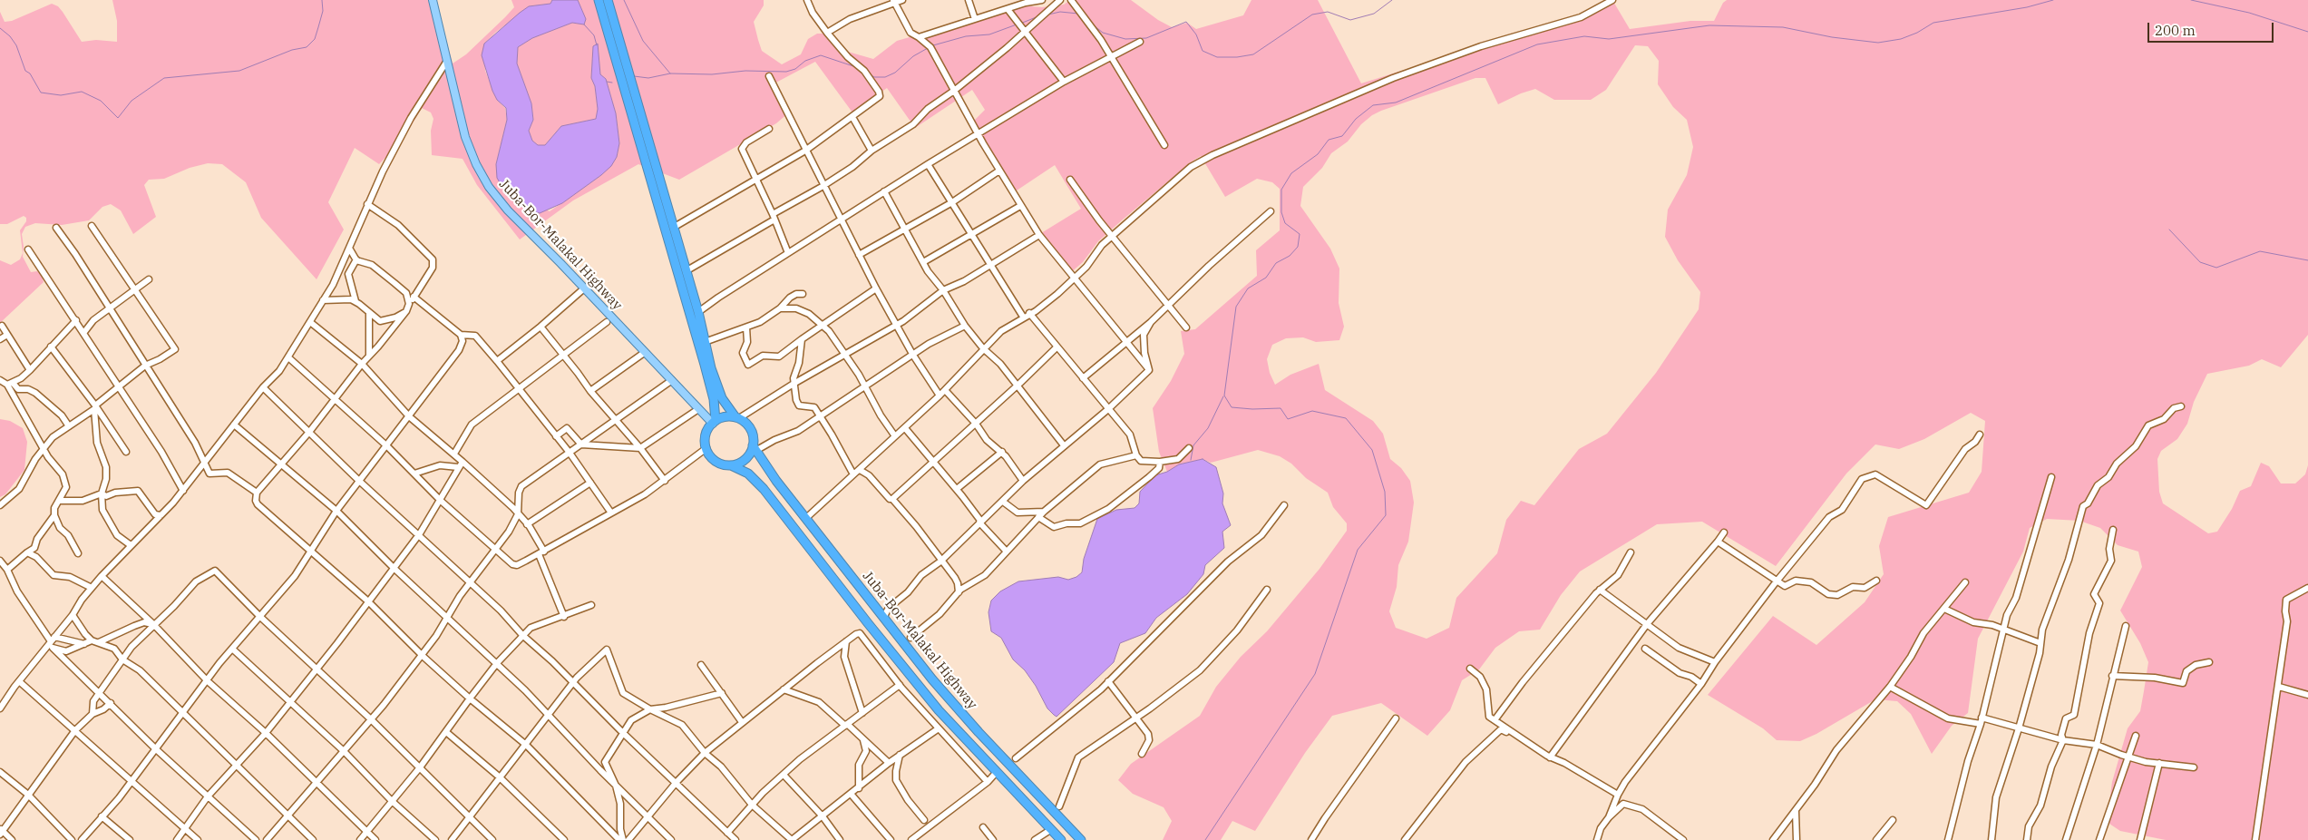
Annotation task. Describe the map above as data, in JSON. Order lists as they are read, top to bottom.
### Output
{
  "streets": {
    "highway": ["Juba-Bor-Malakal Highway"]
  },
  "scale_bar": "200 m"
}
